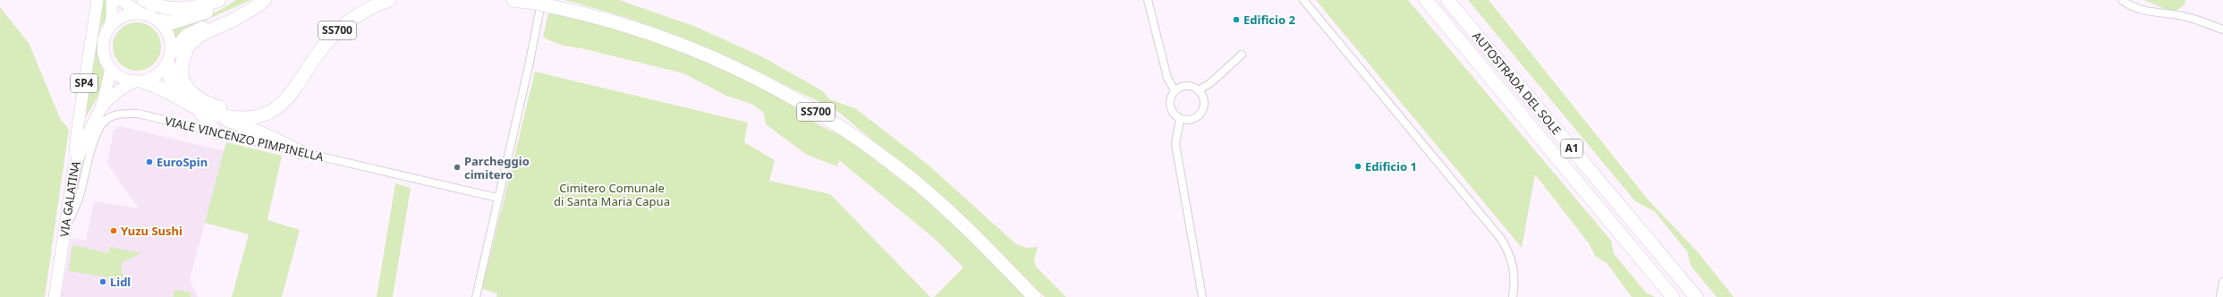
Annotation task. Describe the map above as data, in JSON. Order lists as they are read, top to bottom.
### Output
{
  "streets": {
    "highway": ["SS700", "AUTOSTRADA DEL SOLE", "A1"],
    "main road": ["SP4", "VIA GALATINA"],
    "street": ["VIALE VINCENZO PIMPINELLA"]
  },
  "crossings": [
    ["SS700", "SP4"],
    ["SP4", "VIA GALATINA"],
    ["VIALE VINCENZO PIMPINELLA", "VIA GALATINA"]
  ],
  "parks": ["Cimitero Comunale di Santa Maria Capua"],
  "places": [
    "Edificio 2",
    "EuroSpin",
    "Edificio 1",
    "Parcheggio cimitero",
    "Yuzu Sushi",
    "Lidl"
  ]
}
